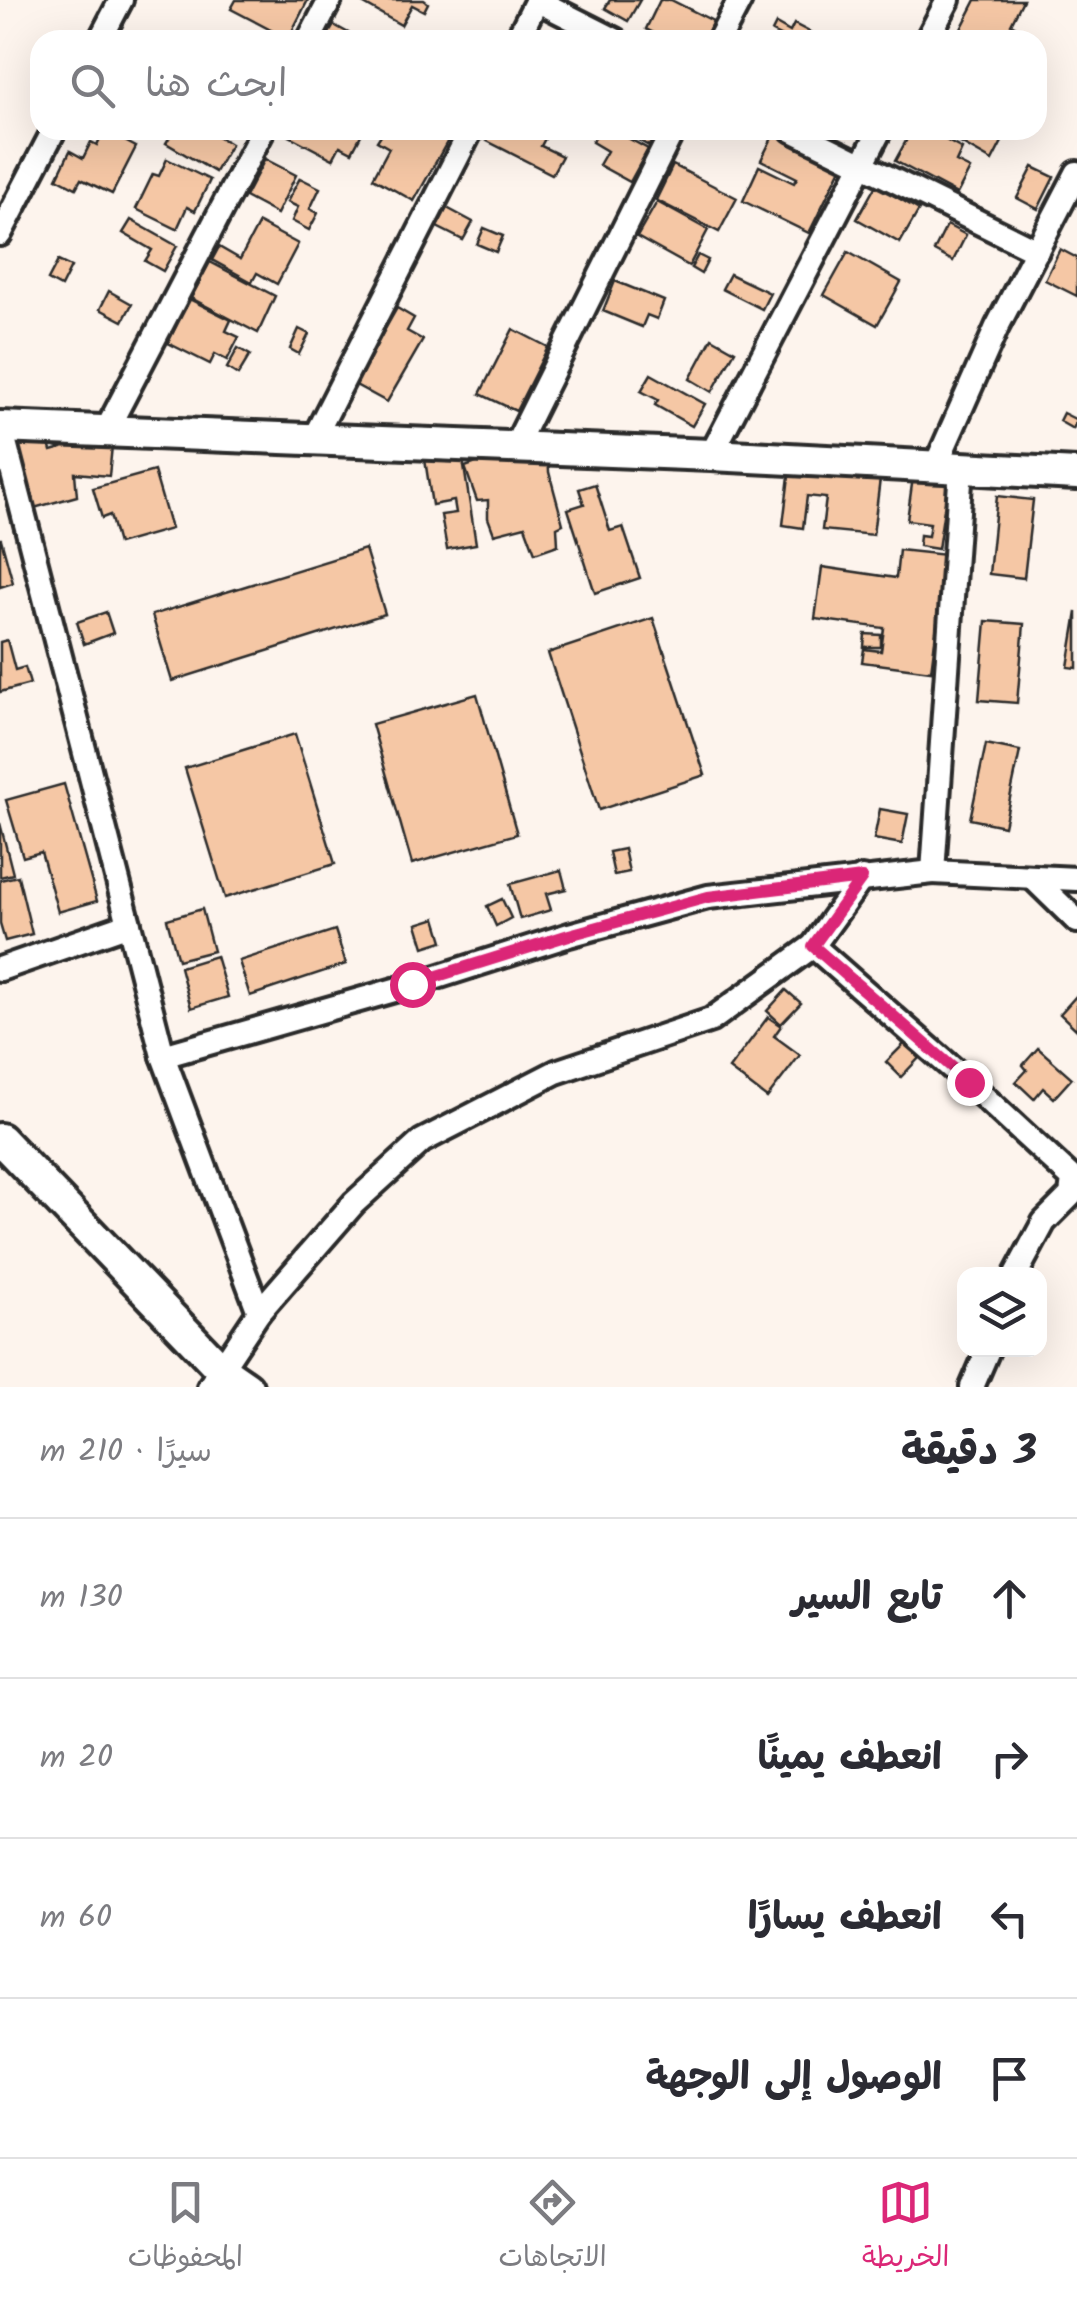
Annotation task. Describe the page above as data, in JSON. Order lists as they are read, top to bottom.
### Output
{
  "page": {
    "search": "ابحث هنا",
    "heading": ["3 دقيقة", "سيرًا · 210 m"],
    "list": [
      ["تابع السير", "130 m"],
      ["انعطف يمينًا", "20 m"],
      ["انعطف يسارًا", "60 m"],
      "الوصول إلى الوجهة"
    ],
    "nav": ["الخريطة", "الاتجاهات", "المحفوظات"]
  }
}
